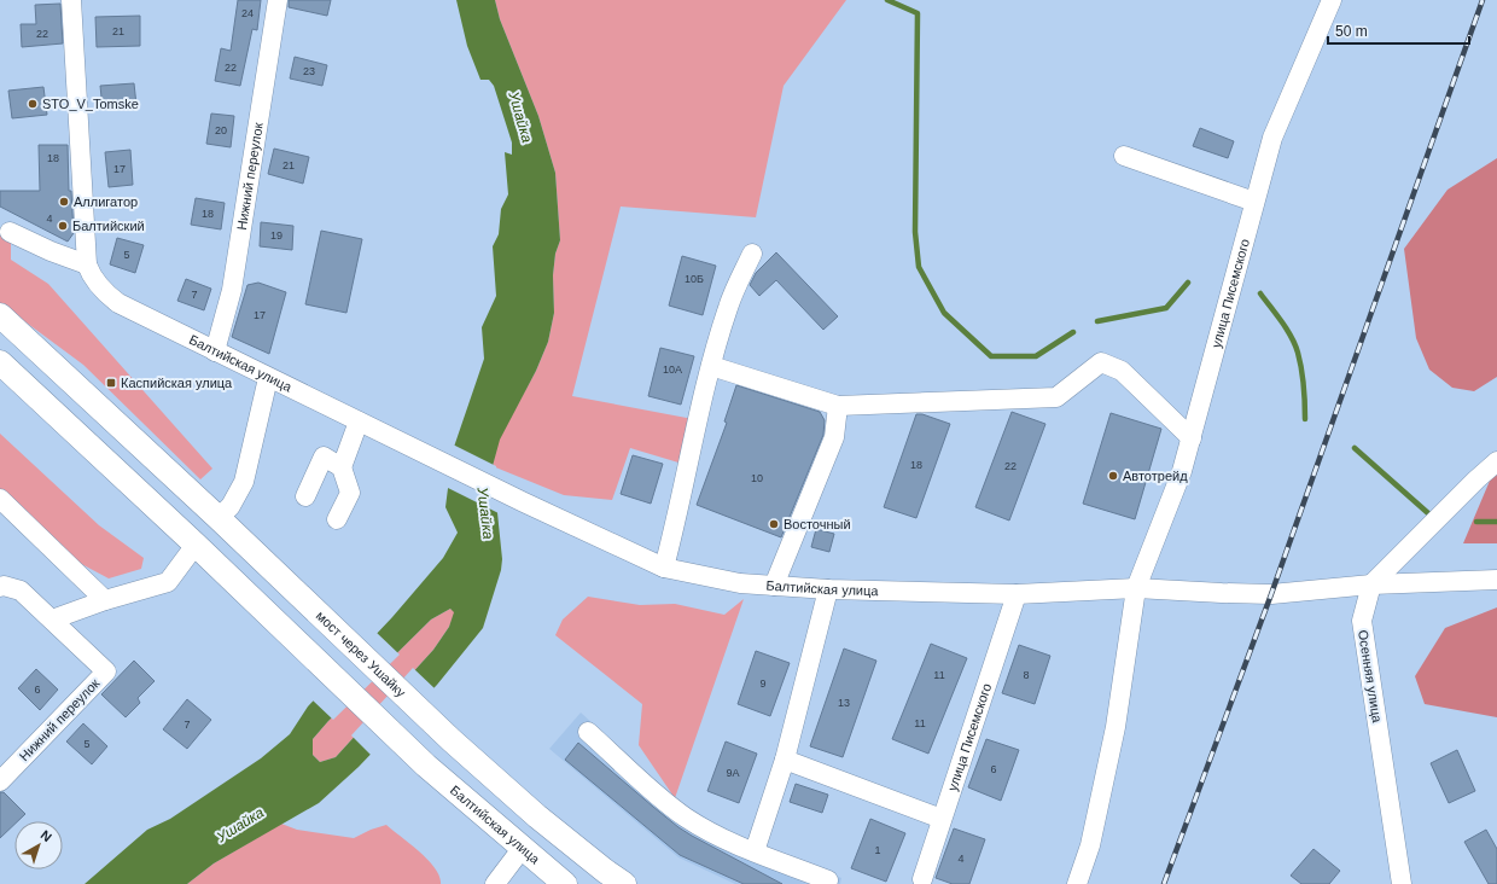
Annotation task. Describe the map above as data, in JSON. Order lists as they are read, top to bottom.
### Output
{
  "streets": {
    "main road": ["Балтийская улица", "мост через Ушайку"],
    "street": ["Нижний переулок", "улица Писемского", "Осенняя улица"]
  },
  "crossings": [
    ["Нижний переулок", "Балтийская улица"],
    ["улица Писемского", "Балтийская улица"],
    ["Балтийская улица", "Осенняя улица"]
  ],
  "water": ["Ушайка"],
  "places": {
    "other": [
      "STO_V_Tomske",
      "Аллигатор",
      "Балтийский",
      "Автотрейд",
      "Восточный"
    ],
    "transit": ["Каспийская улица"]
  },
  "house_numbers": [
    "24",
    "21",
    "22",
    "22",
    "23",
    "20",
    "18",
    "21",
    "17",
    "18",
    "4",
    "19",
    "5",
    "10Б",
    "7",
    "17",
    "10А",
    "18",
    "22",
    "10",
    "11",
    "8",
    "9",
    "6",
    "13",
    "11",
    "7",
    "5",
    "6",
    "9А",
    "1",
    "4"
  ],
  "scale_bar": "50 m",
  "north": "top right"
}
